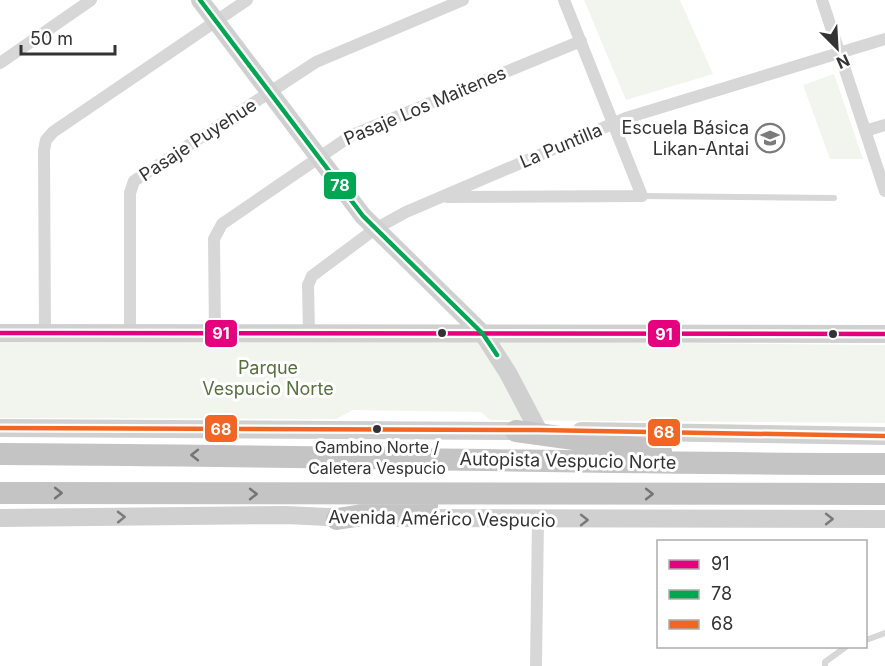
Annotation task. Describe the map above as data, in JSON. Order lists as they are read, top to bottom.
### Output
{
  "streets": {
    "highway": ["Autopista Vespucio Norte"],
    "main road": ["Avenida Américo Vespucio"],
    "street": ["Pasaje Los Maitenes", "Pasaje Puyehue", "La Puntilla"]
  },
  "parks": ["Parque Vespucio Norte"],
  "places": {
    "school or university": ["Escuela Básica Likan-Antai"],
    "other": ["Gambino Norte / Caletera Vespucio"]
  },
  "lines": ["transit line 78", "transit line 91", "transit line 68"],
  "legend": ["91", "78", "68"],
  "scale_bar": "50 m",
  "north": "bottom right"
}
